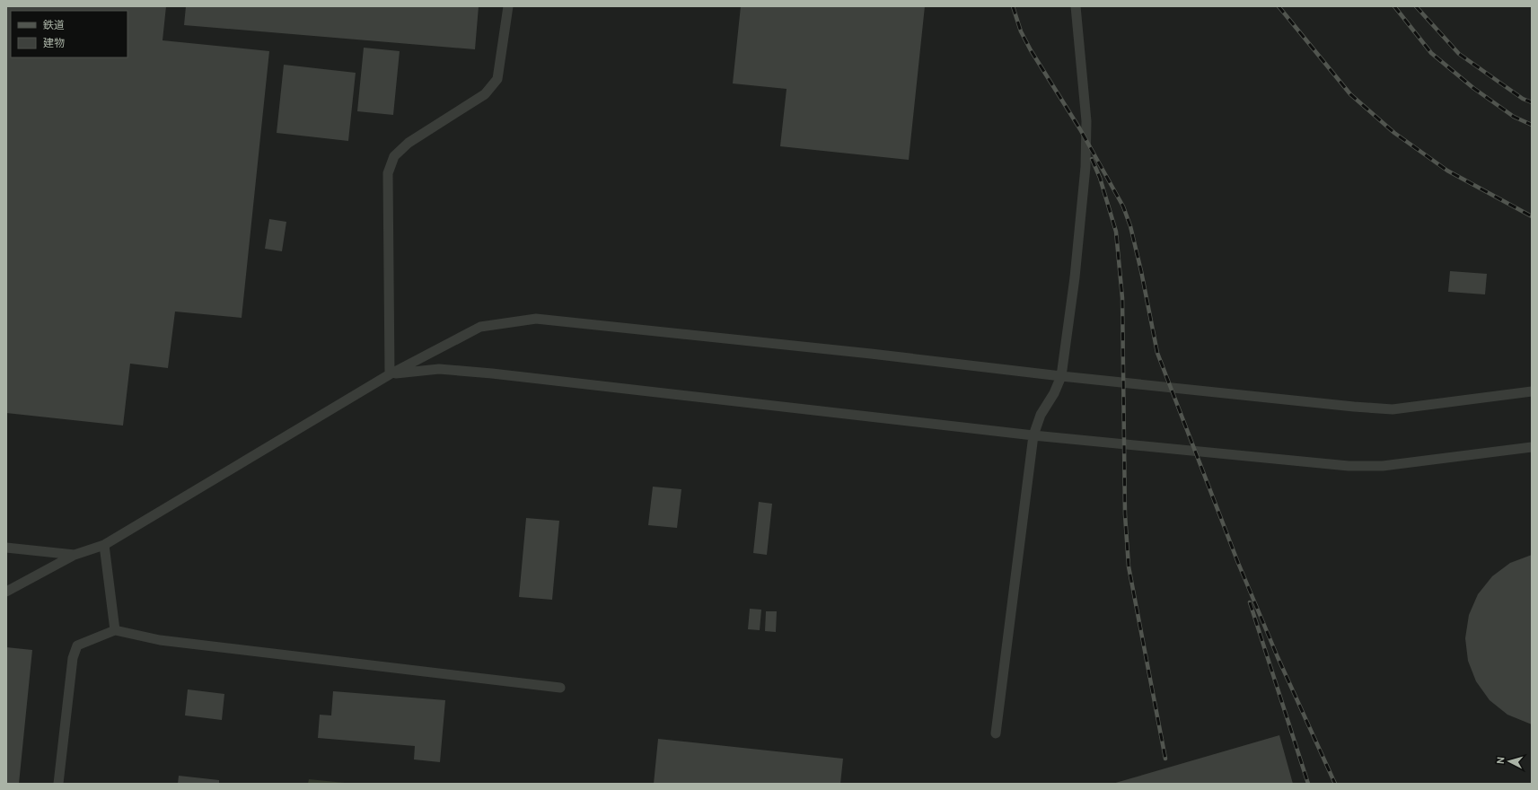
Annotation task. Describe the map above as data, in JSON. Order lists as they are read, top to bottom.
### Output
{
  "legend": ["鉄道", "建物"],
  "north": "left"
}
